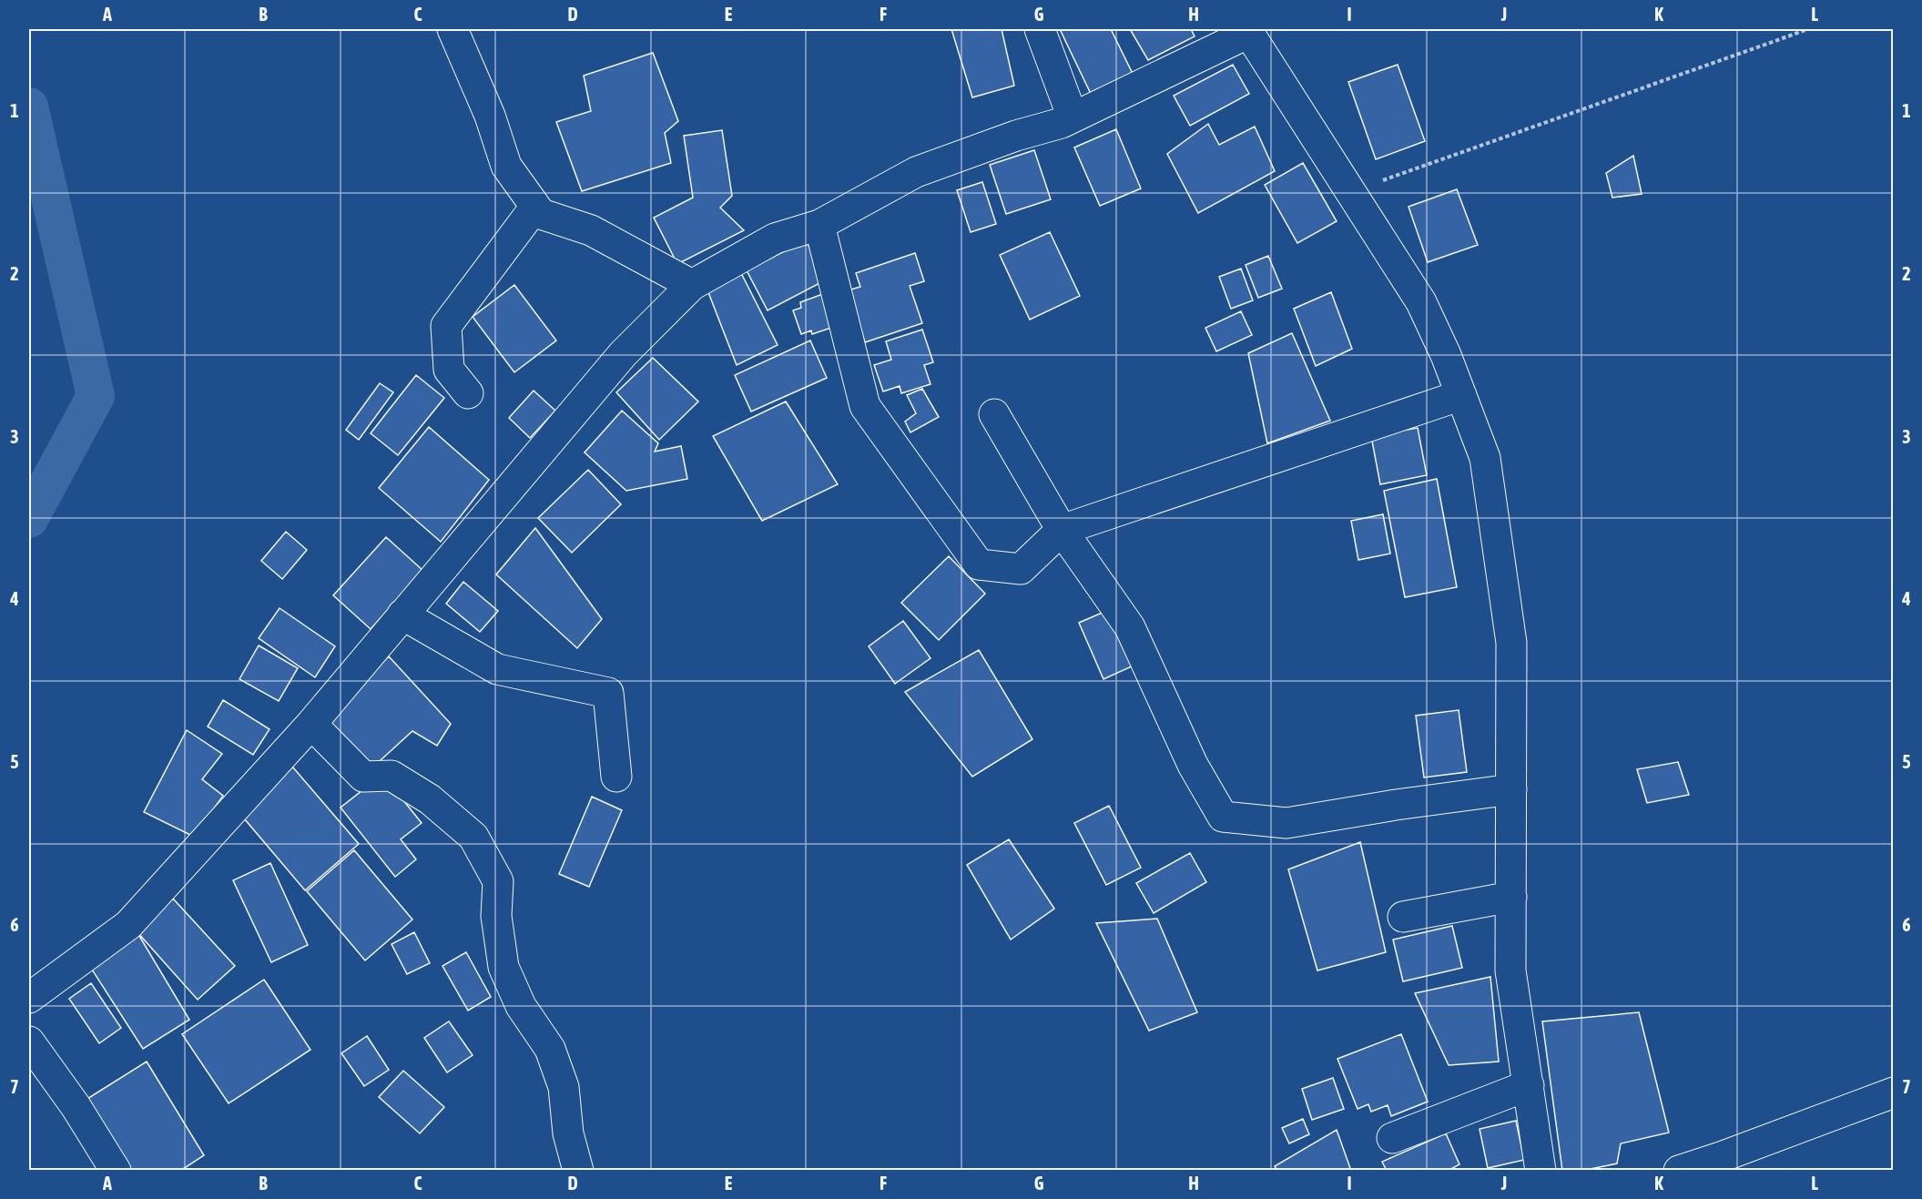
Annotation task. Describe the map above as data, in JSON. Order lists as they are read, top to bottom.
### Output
{
  "grid": {
    "columns": [
      "A",
      "B",
      "C",
      "D",
      "E",
      "F",
      "G",
      "H",
      "I",
      "J",
      "K",
      "L"
    ],
    "rows": [
      "1",
      "2",
      "3",
      "4",
      "5",
      "6",
      "7"
    ]
  }
}
